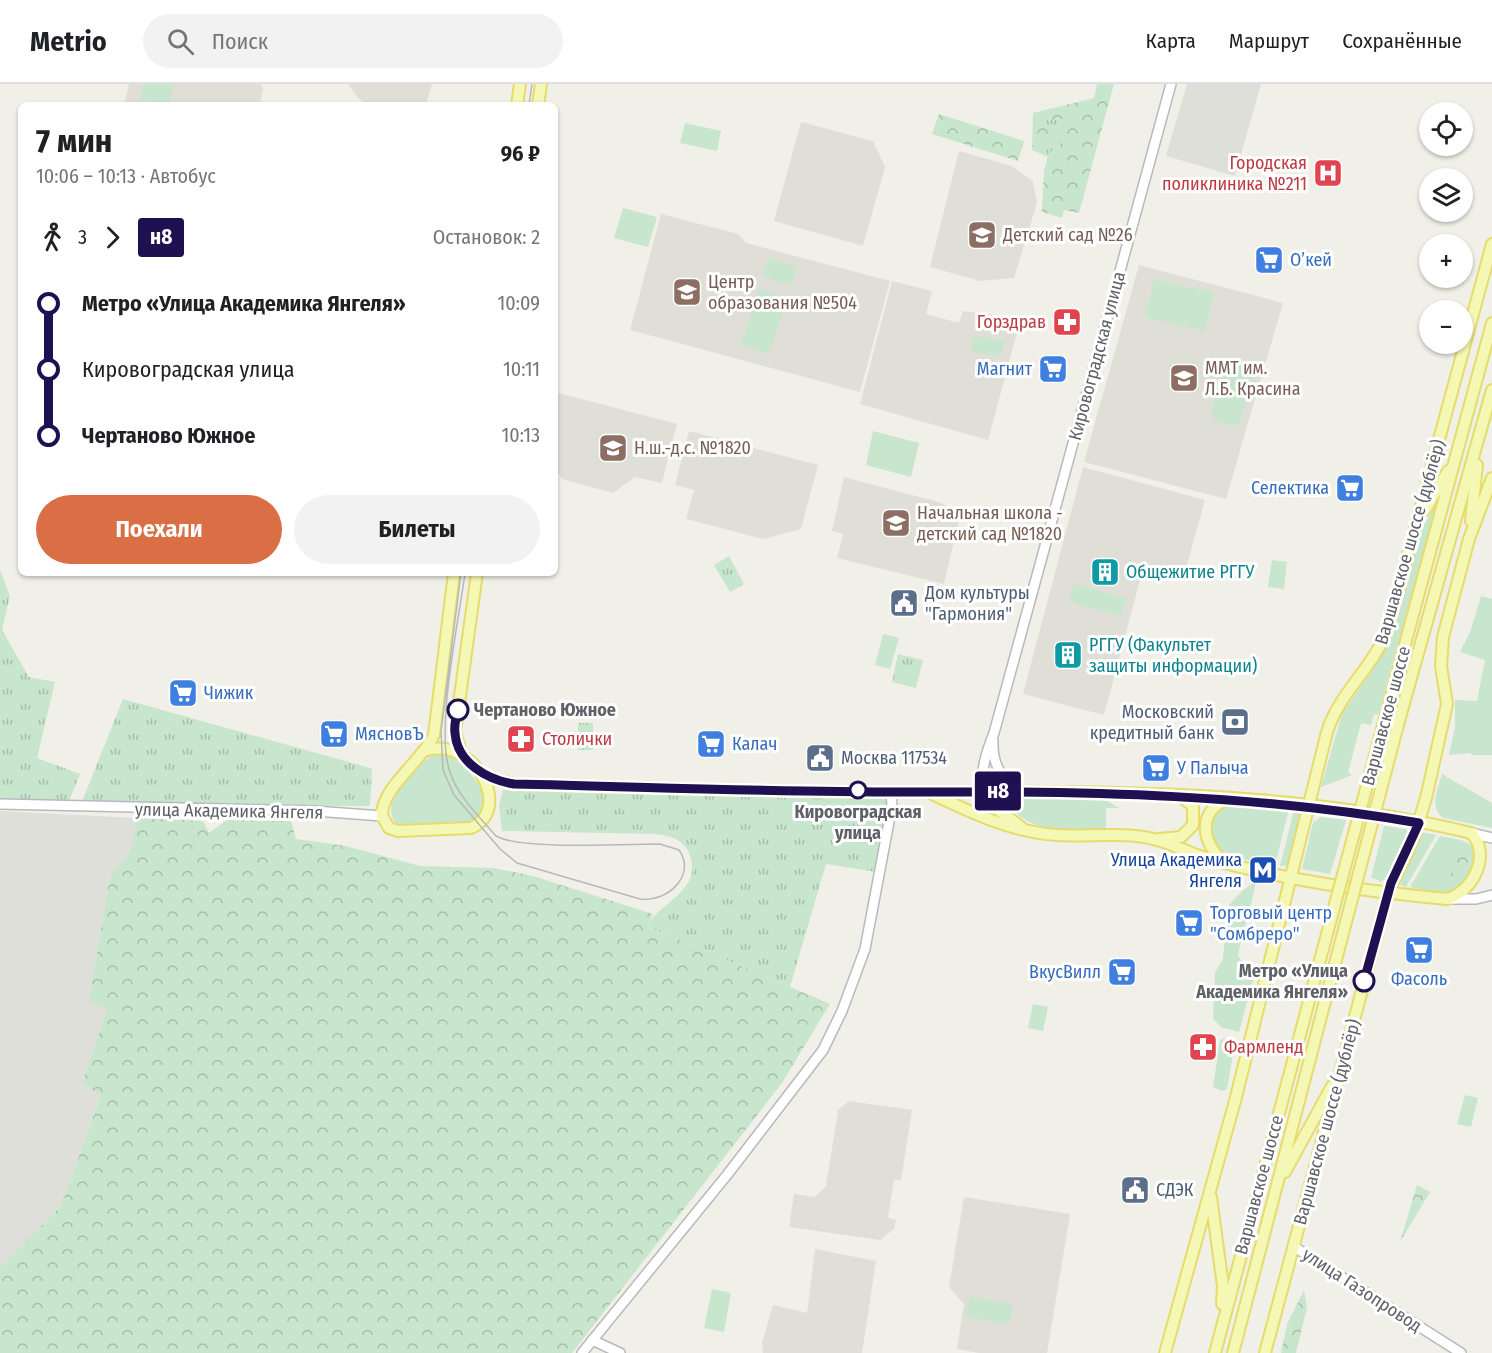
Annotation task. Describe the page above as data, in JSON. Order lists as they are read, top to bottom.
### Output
{
  "streets": {
    "main road": ["Варшавское шоссе (дублёр)", "Варшавское шоссе"],
    "street": ["Кировоградская улица", "улица Академика Янгеля", "улица Газопровод"]
  },
  "crossings": [
    ["Варшавское шоссе (дублёр)", "улица Газопровод"]
  ],
  "places": {
    "hospital": ["Городская поликлиника №211"],
    "school or university": [
      "Детский сад №26",
      "Центр образования №504",
      "ММТ им. Л.Б. Красина",
      "Н.ш.-д.с. №1820",
      "Начальная школа - детский сад №1820"
    ],
    "supermarket": [
      "О’кей",
      "Магнит",
      "Селектика",
      "Чижик",
      "МясновЪ",
      "Калач",
      "У Палыча",
      "Торговый центр \"Сомбреро\"",
      "Фасоль",
      "ВкусВилл"
    ],
    "pharmacy": ["Горздрав", "Столички", "Фармленд"],
    "building": ["Общежитие РГГУ", "РГГУ (Факультет защиты информации)"],
    "public building": ["Дом культуры \"Гармония\"", "Москва 117534", "СДЭК"],
    "other": ["Чертаново Южное", "Кировоградская улица", "Метро «Улица Академика Янгеля»"],
    "bank": ["Московский кредитный банк"],
    "metro station": ["Улица Академика Янгеля"]
  },
  "lines": ["bus line н8"],
  "page": {
    "header": "Metrio",
    "search": "Поиск",
    "nav": ["Карта", "Маршрут", "Сохранённые"],
    "on_map": "н8",
    "map_buttons": ["+", "−"],
    "heading": ["7 мин", "10:06 – 10:13 · Автобус", "96 ₽"],
    "legs": ["3", "н8", "Остановок: 2"],
    "list": [
      {
        "name": "Метро «Улица Академика Янгеля»",
        "value": "10:09"
      },
      {
        "name": "Кировоградская улица",
        "value": "10:11"
      },
      {
        "name": "Чертаново Южное",
        "value": "10:13"
      }
    ],
    "buttons": ["Поехали", "Билеты"]
  }
}
